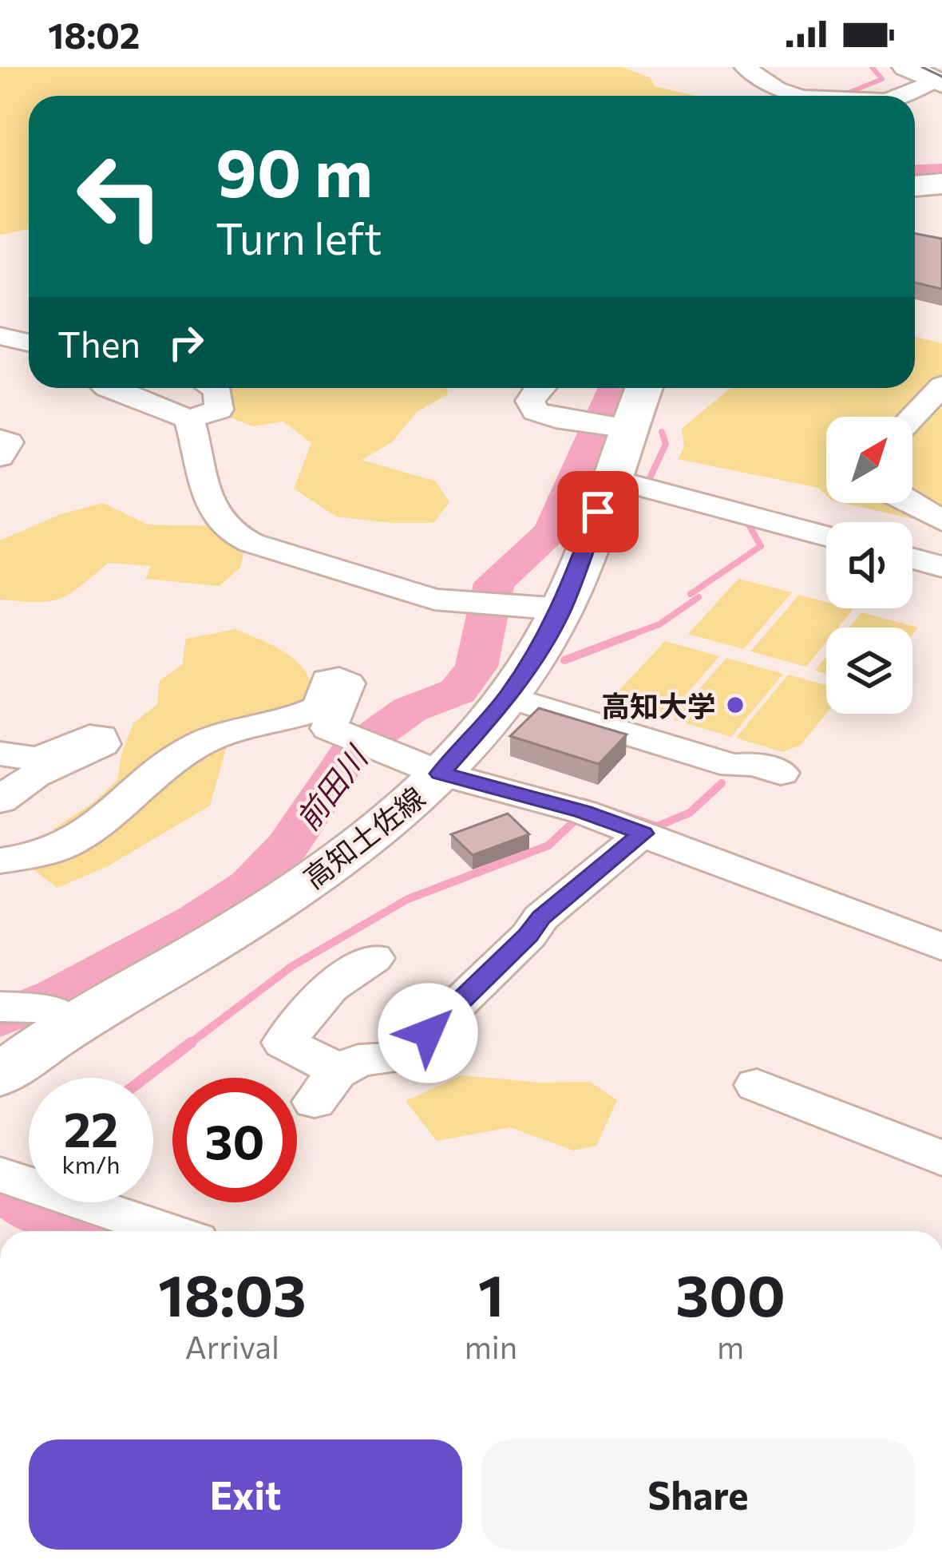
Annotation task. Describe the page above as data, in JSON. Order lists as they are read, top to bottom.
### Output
{
  "streets": {
    "main road": ["高知土佐線"]
  },
  "water": ["前田川"],
  "places": ["高知大学"],
  "north": "top right",
  "page": {
    "status": "18:02",
    "turn": ["90 m", "Turn left"],
    "then": "Then",
    "speed": "22 km/h",
    "limit": "30",
    "eta": [
      "18:03",
      "Arrival",
      "1",
      "min",
      "300",
      "m"
    ],
    "buttons": ["Exit", "Share"]
  }
}
